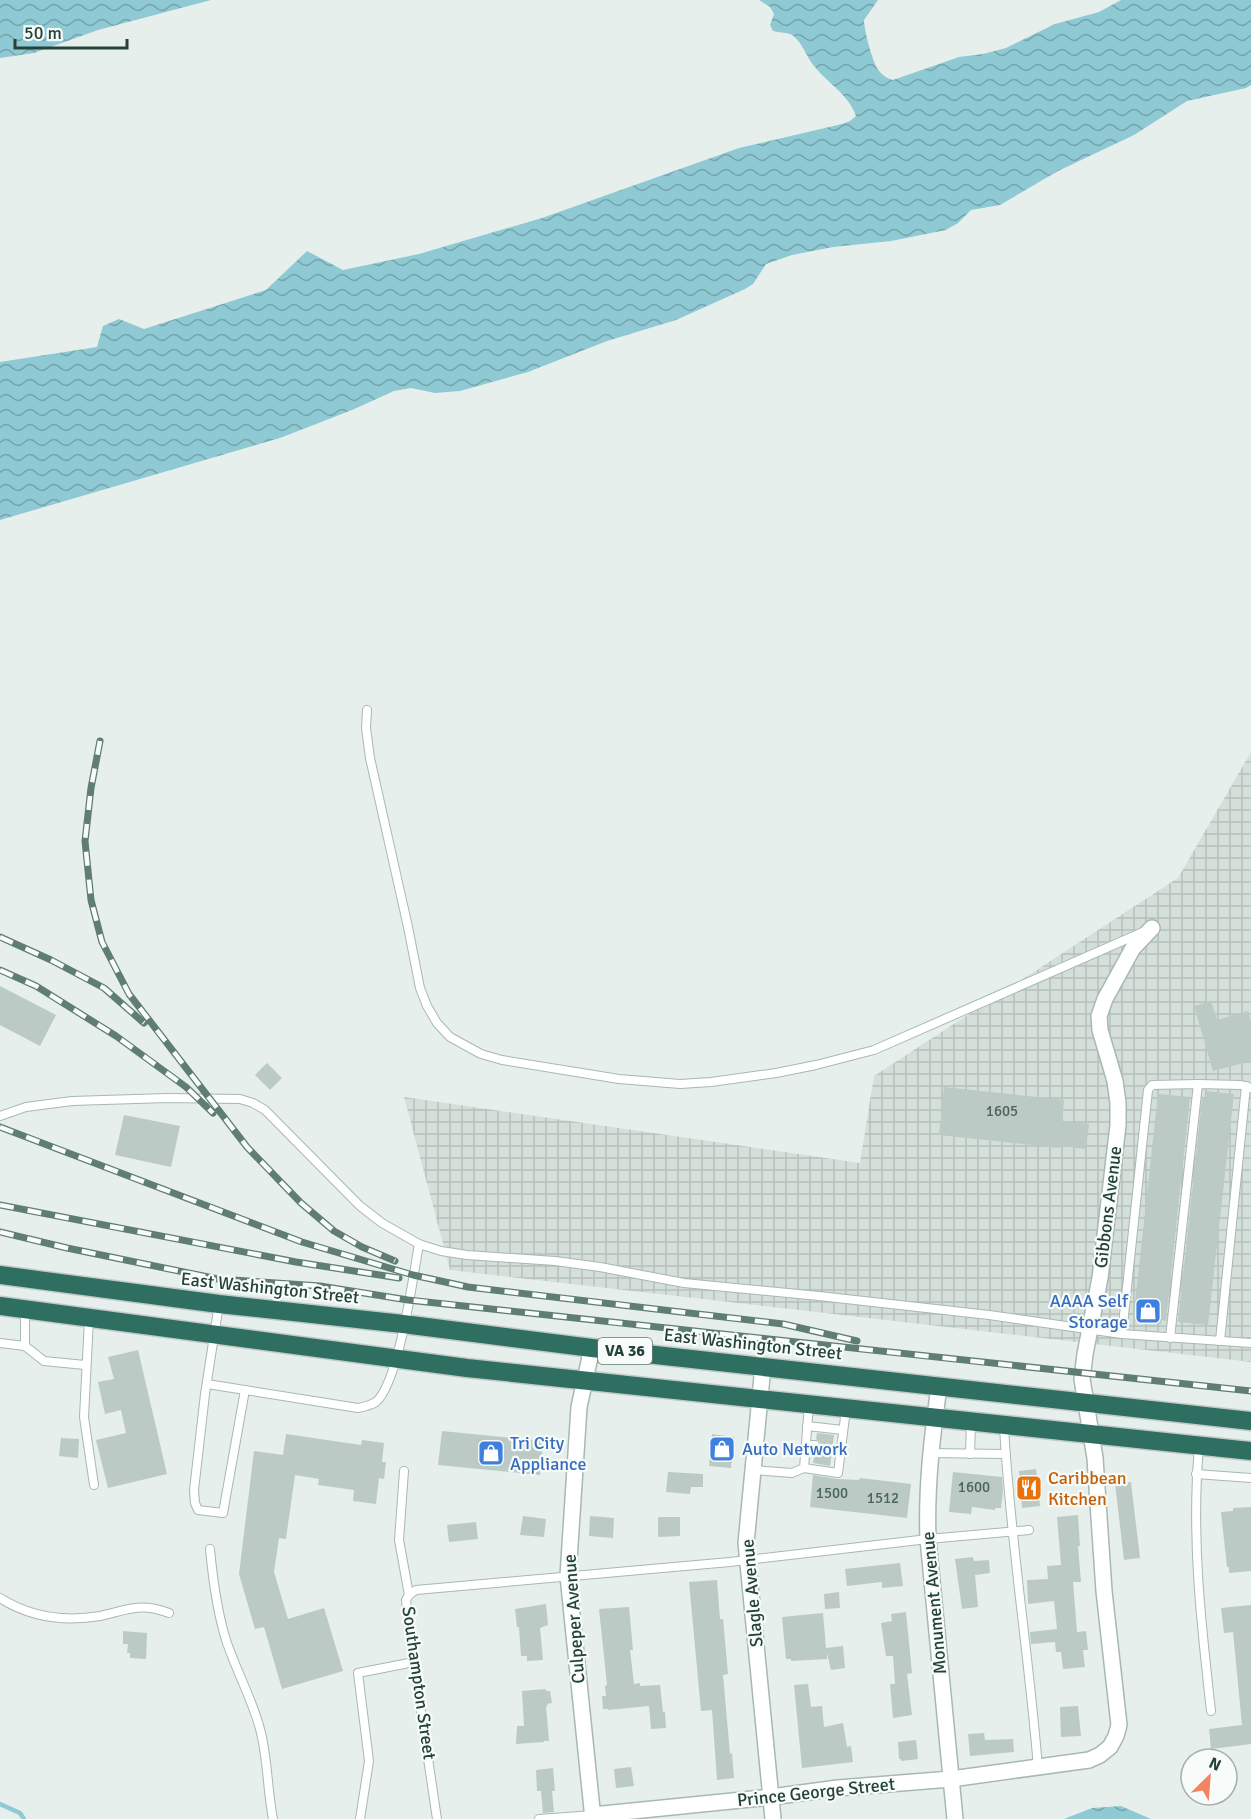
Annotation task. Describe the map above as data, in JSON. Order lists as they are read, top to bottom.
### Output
{
  "streets": {
    "highway": ["East Washington Street", "VA 36"],
    "street": [
      "Gibbons Avenue",
      "Slagle Avenue",
      "Monument Avenue",
      "Culpeper Avenue",
      "Prince George Street"
    ],
    "lane": ["Southampton Street"]
  },
  "crossings": [
    ["Gibbons Avenue", "East Washington Street"],
    ["Gibbons Avenue", "VA 36"],
    ["Gibbons Avenue", "Prince George Street"],
    ["East Washington Street", "Slagle Avenue"],
    ["East Washington Street", "Monument Avenue"],
    ["East Washington Street", "Culpeper Avenue"],
    ["VA 36", "Slagle Avenue"],
    ["VA 36", "Monument Avenue"],
    ["VA 36", "Culpeper Avenue"],
    ["Slagle Avenue", "Southampton Street"],
    ["Slagle Avenue", "Prince George Street"],
    ["Monument Avenue", "Southampton Street"],
    ["Monument Avenue", "Prince George Street"],
    ["Culpeper Avenue", "Southampton Street"],
    ["Culpeper Avenue", "Prince George Street"]
  ],
  "places": {
    "shop": ["AAAA Self Storage", "Auto Network", "Tri City Appliance"],
    "restaurant": ["Caribbean Kitchen"]
  },
  "house_numbers": [
    "1605",
    "1600",
    "1500",
    "1512"
  ],
  "scale_bar": "50 m",
  "north": "top right"
}
